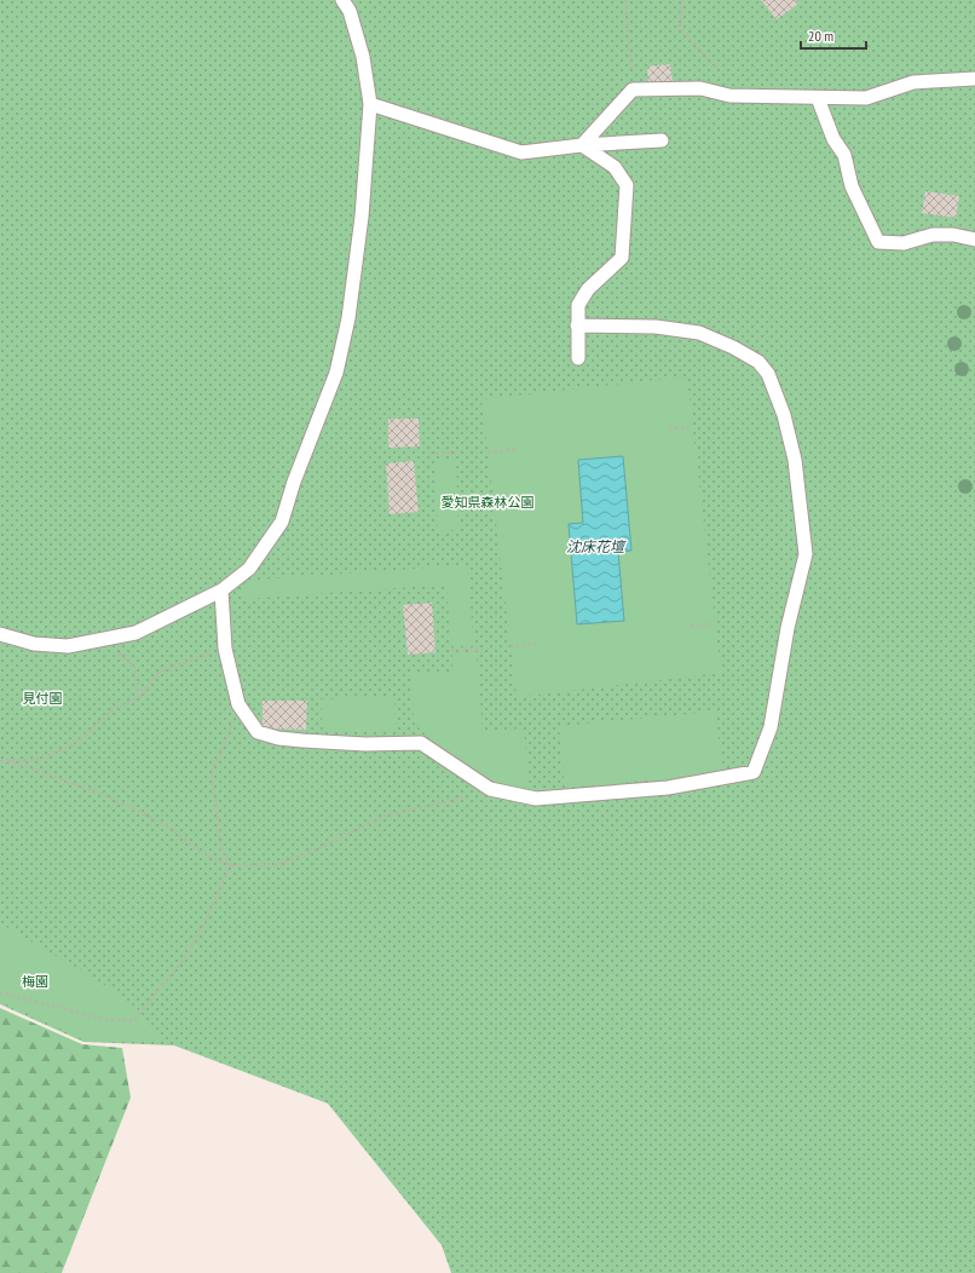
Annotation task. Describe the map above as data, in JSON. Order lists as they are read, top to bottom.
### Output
{
  "water": ["沈床花壇"],
  "parks": ["愛知県森林公園", "見付園", "梅園"],
  "scale_bar": "20 m"
}
